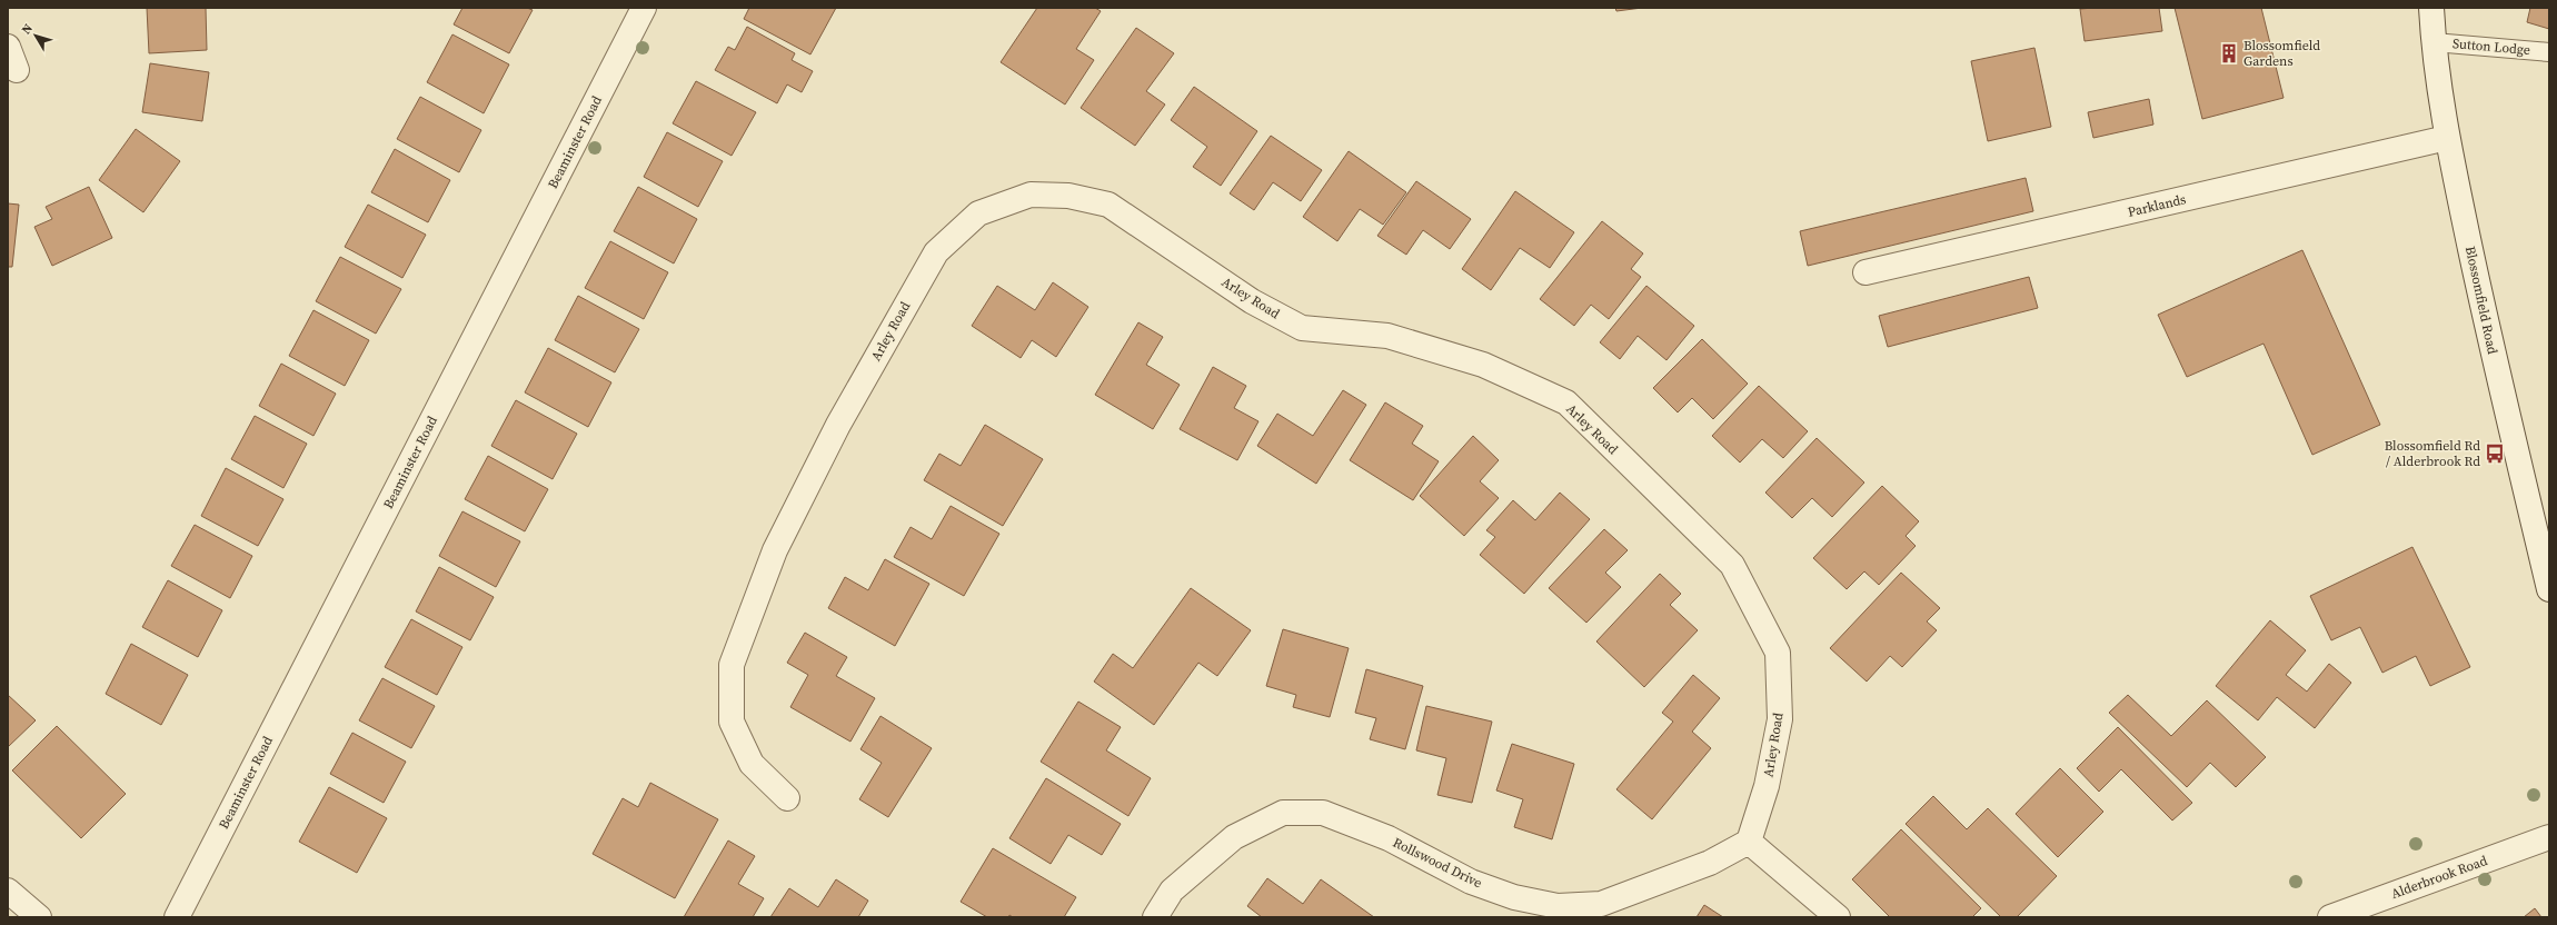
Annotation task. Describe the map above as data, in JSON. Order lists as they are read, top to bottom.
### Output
{
  "streets": {
    "street": [
      "Beaminster Road",
      "Parklands",
      "Arley Road",
      "Blossomfield Road",
      "Rollswood Drive",
      "Alderbrook Road"
    ],
    "lane": ["Sutton Lodge"]
  },
  "crossings": [
    ["Sutton Lodge", "Blossomfield Road"],
    ["Parklands", "Blossomfield Road"],
    ["Arley Road", "Rollswood Drive"]
  ],
  "places": {
    "building": ["Blossomfield Gardens"],
    "bus stop": ["Blossomfield Rd / Alderbrook Rd"]
  },
  "north": "top left"
}
